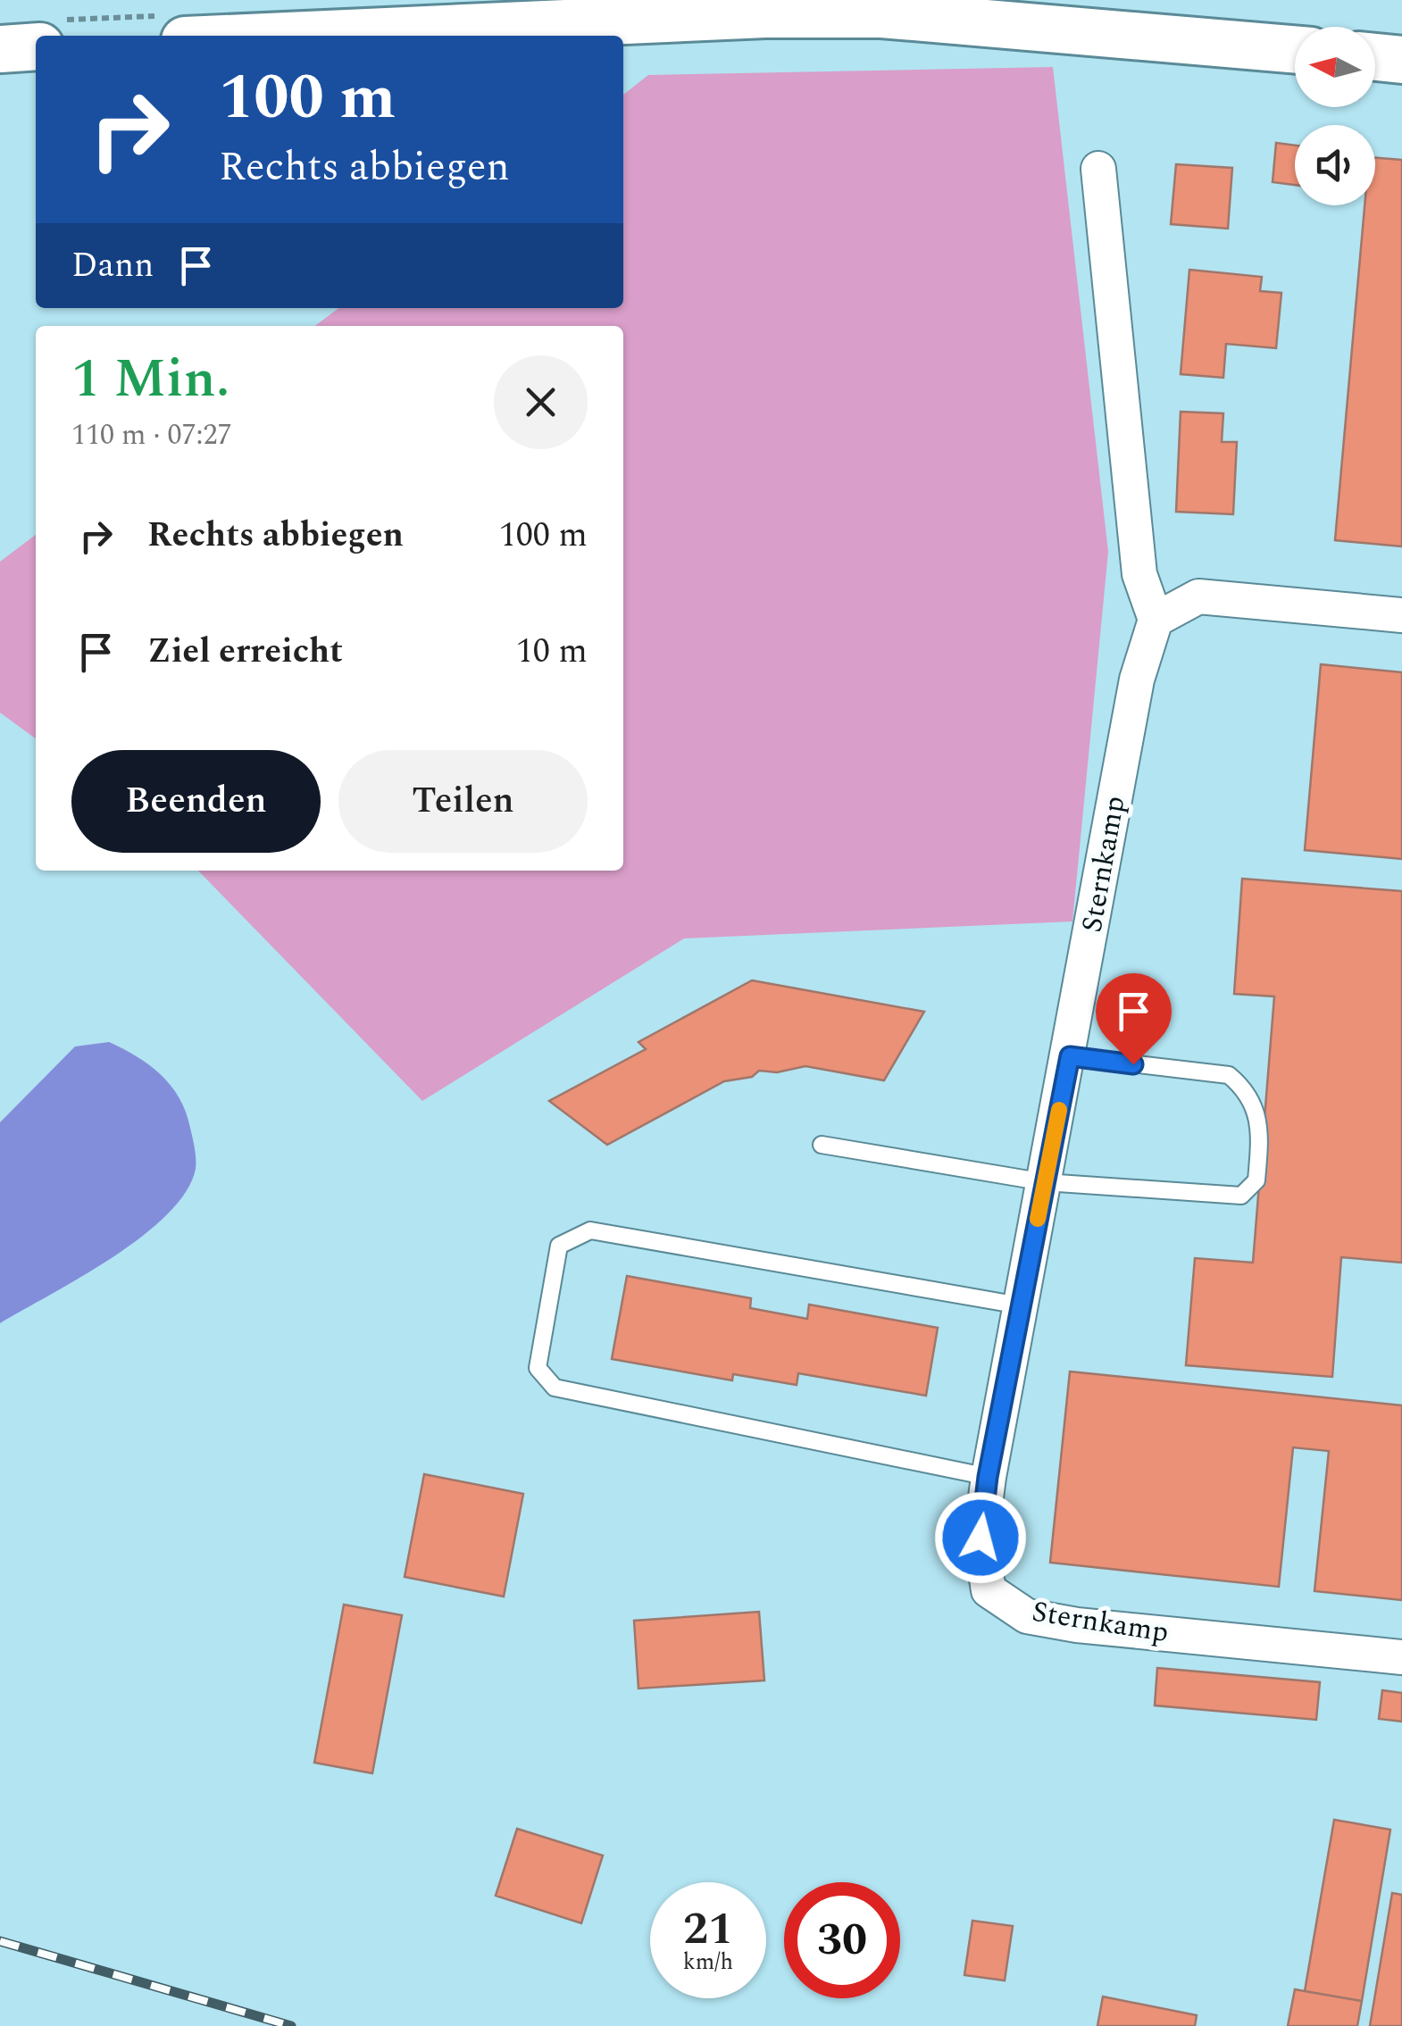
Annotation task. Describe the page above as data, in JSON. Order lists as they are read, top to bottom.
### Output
{
  "streets": {
    "street": ["Sternkamp"]
  },
  "north": "left",
  "page": {
    "turn": ["100 m", "Rechts abbiegen"],
    "then": "Dann",
    "heading": ["1 Min.", "110 m · 07:27"],
    "list": [
      {
        "name": "Rechts abbiegen",
        "value": "100 m"
      },
      {
        "name": "Ziel erreicht",
        "value": "10 m"
      }
    ],
    "buttons": ["Beenden", "Teilen"],
    "speed": "21 km/h",
    "limit": "30"
  }
}
